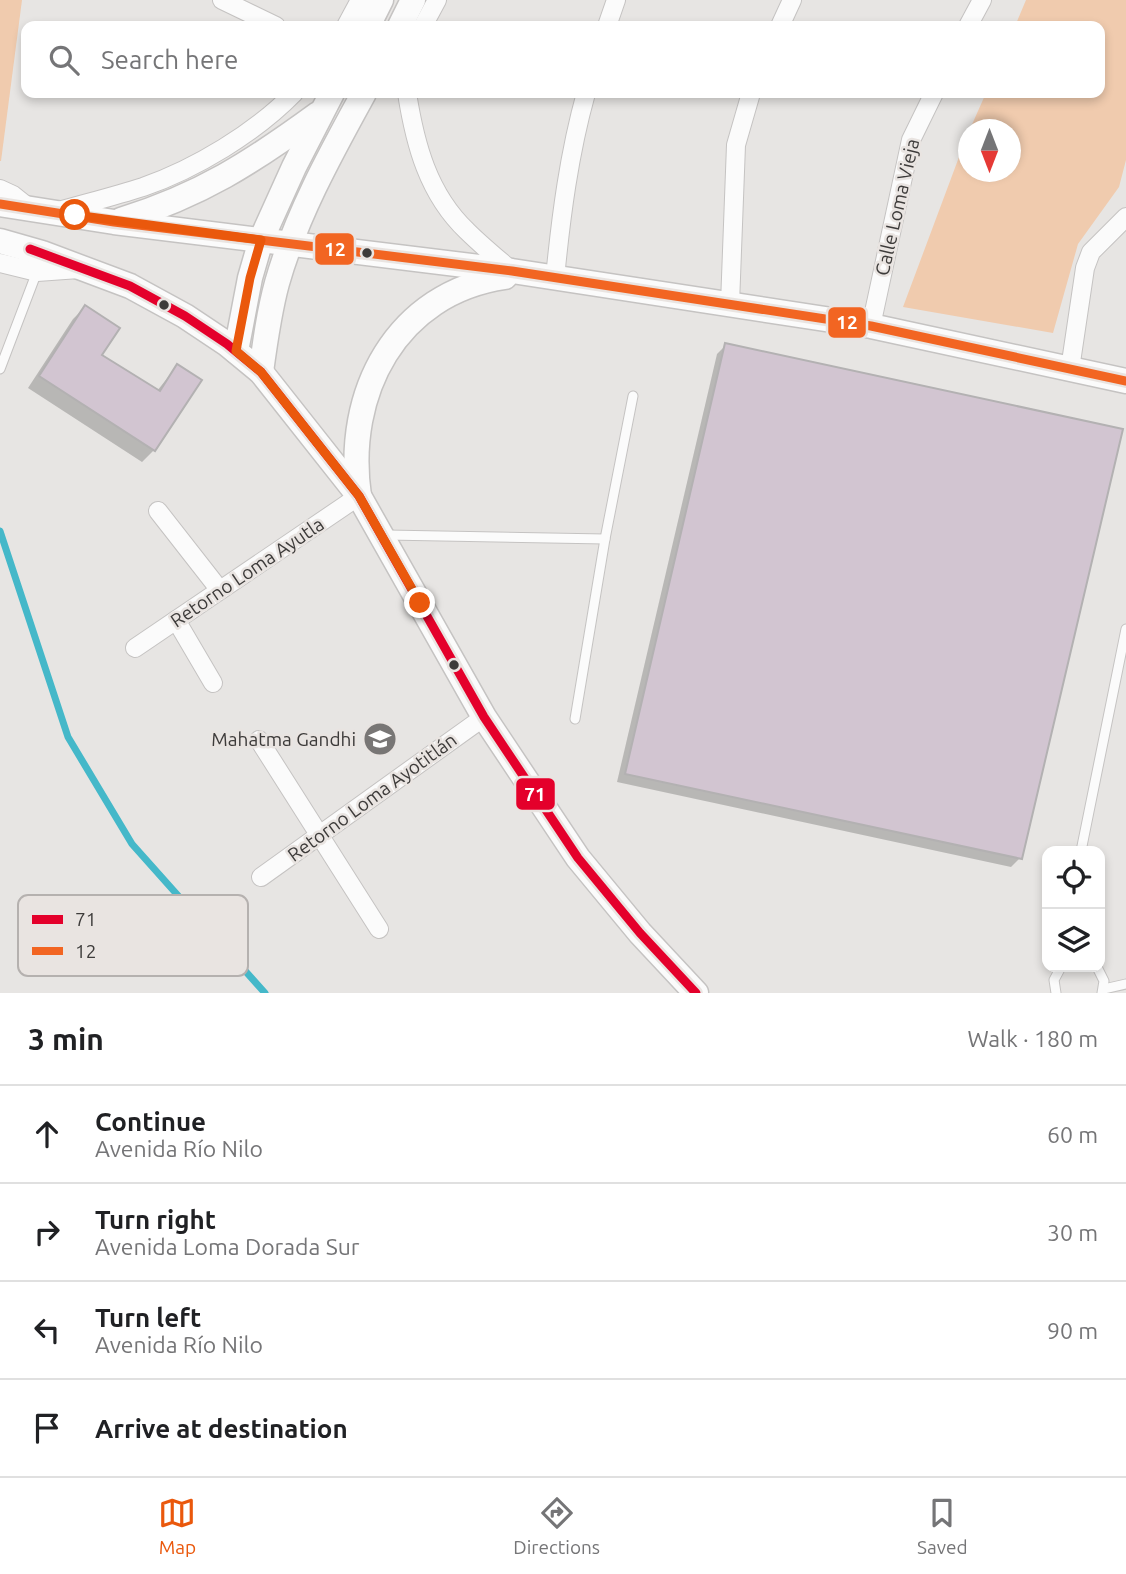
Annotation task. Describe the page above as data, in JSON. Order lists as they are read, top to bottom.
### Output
{
  "streets": {
    "street": ["Calle Loma Vieja", "Retorno Loma Ayutla", "Retorno Loma Ayotitlán"]
  },
  "places": {
    "school or university": ["Mahatma Gandhi"]
  },
  "lines": ["transit line 12", "transit line 71"],
  "legend": ["71", "12"],
  "north": "bottom",
  "page": {
    "search": "Search here",
    "heading": ["3 min", "Walk · 180 m"],
    "list": [
      ["Continue", "Avenida Río Nilo", "60 m"],
      ["Turn right", "Avenida Loma Dorada Sur", "30 m"],
      ["Turn left", "Avenida Río Nilo", "90 m"],
      "Arrive at destination"
    ],
    "nav": ["Map", "Directions", "Saved"]
  }
}
